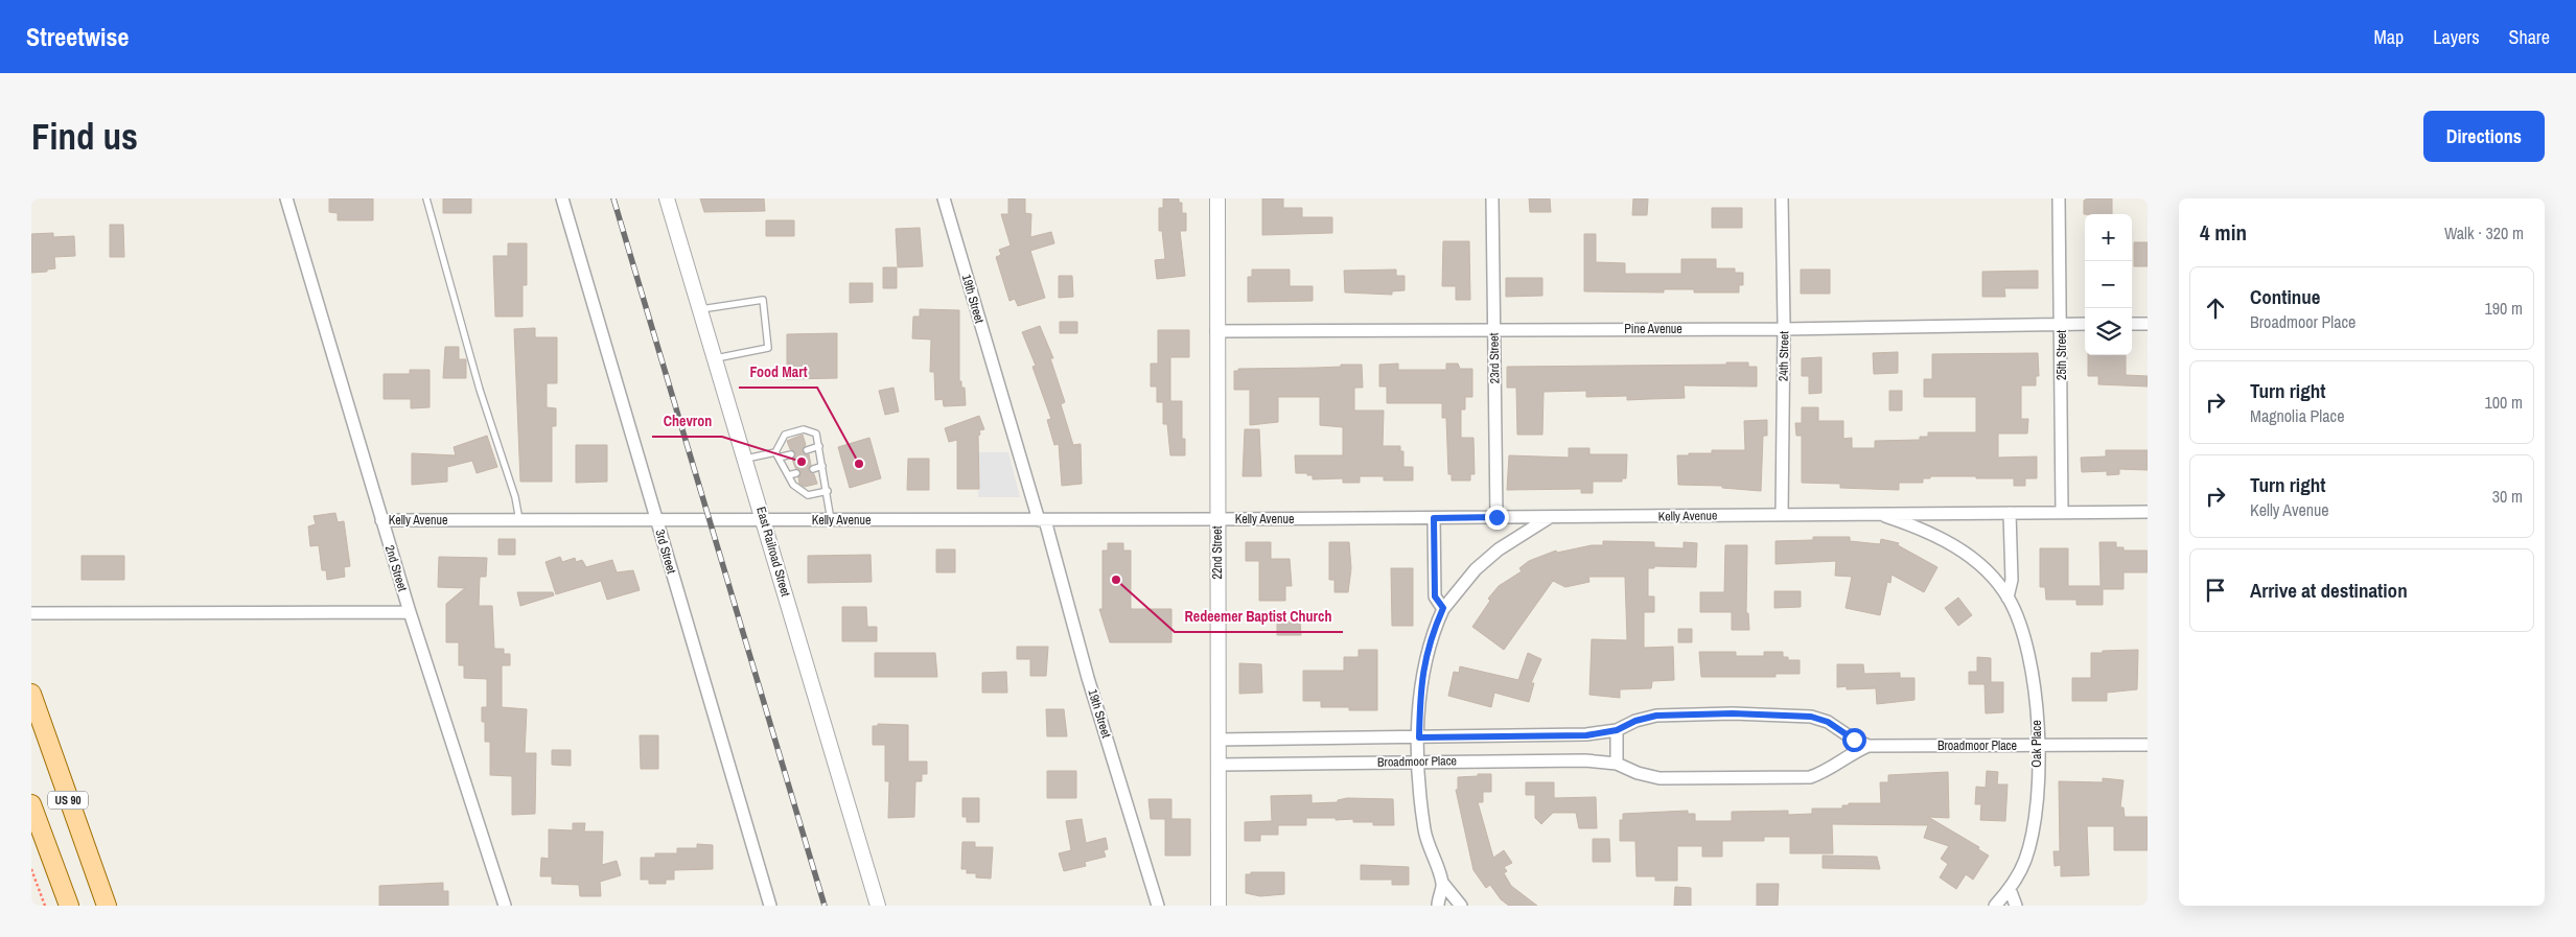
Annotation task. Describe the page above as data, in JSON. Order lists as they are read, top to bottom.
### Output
{
  "streets": {
    "main road": ["US 90"],
    "street": [
      "19th Street",
      "Pine Avenue",
      "25th Street",
      "24th Street",
      "23rd Street",
      "Kelly Avenue",
      "3rd Street",
      "East Railroad Street",
      "22nd Street",
      "2nd Street",
      "Oak Place",
      "Broadmoor Place"
    ]
  },
  "crossings": [
    ["19th Street", "Kelly Avenue"],
    ["Pine Avenue", "25th Street"],
    ["Pine Avenue", "24th Street"],
    ["Pine Avenue", "23rd Street"],
    ["Pine Avenue", "22nd Street"],
    ["25th Street", "Kelly Avenue"],
    ["24th Street", "Kelly Avenue"],
    ["23rd Street", "Kelly Avenue"],
    ["Kelly Avenue", "3rd Street"],
    ["Kelly Avenue", "East Railroad Street"],
    ["Kelly Avenue", "22nd Street"],
    ["Kelly Avenue", "2nd Street"],
    ["Kelly Avenue", "Oak Place"],
    ["22nd Street", "Broadmoor Place"],
    ["Oak Place", "Broadmoor Place"]
  ],
  "places": ["Chevron", "Food Mart", "Redeemer Baptist Church"],
  "page": {
    "header": "Streetwise",
    "nav": ["Map", "Layers", "Share"],
    "buttons": "Directions",
    "title": "Find us",
    "heading": ["4 min", "Walk · 320 m"],
    "map_buttons": ["+", "−"],
    "list": [
      ["Continue", "Broadmoor Place", "190 m"],
      ["Turn right", "Magnolia Place", "100 m"],
      ["Turn right", "Kelly Avenue", "30 m"],
      "Arrive at destination"
    ]
  }
}
